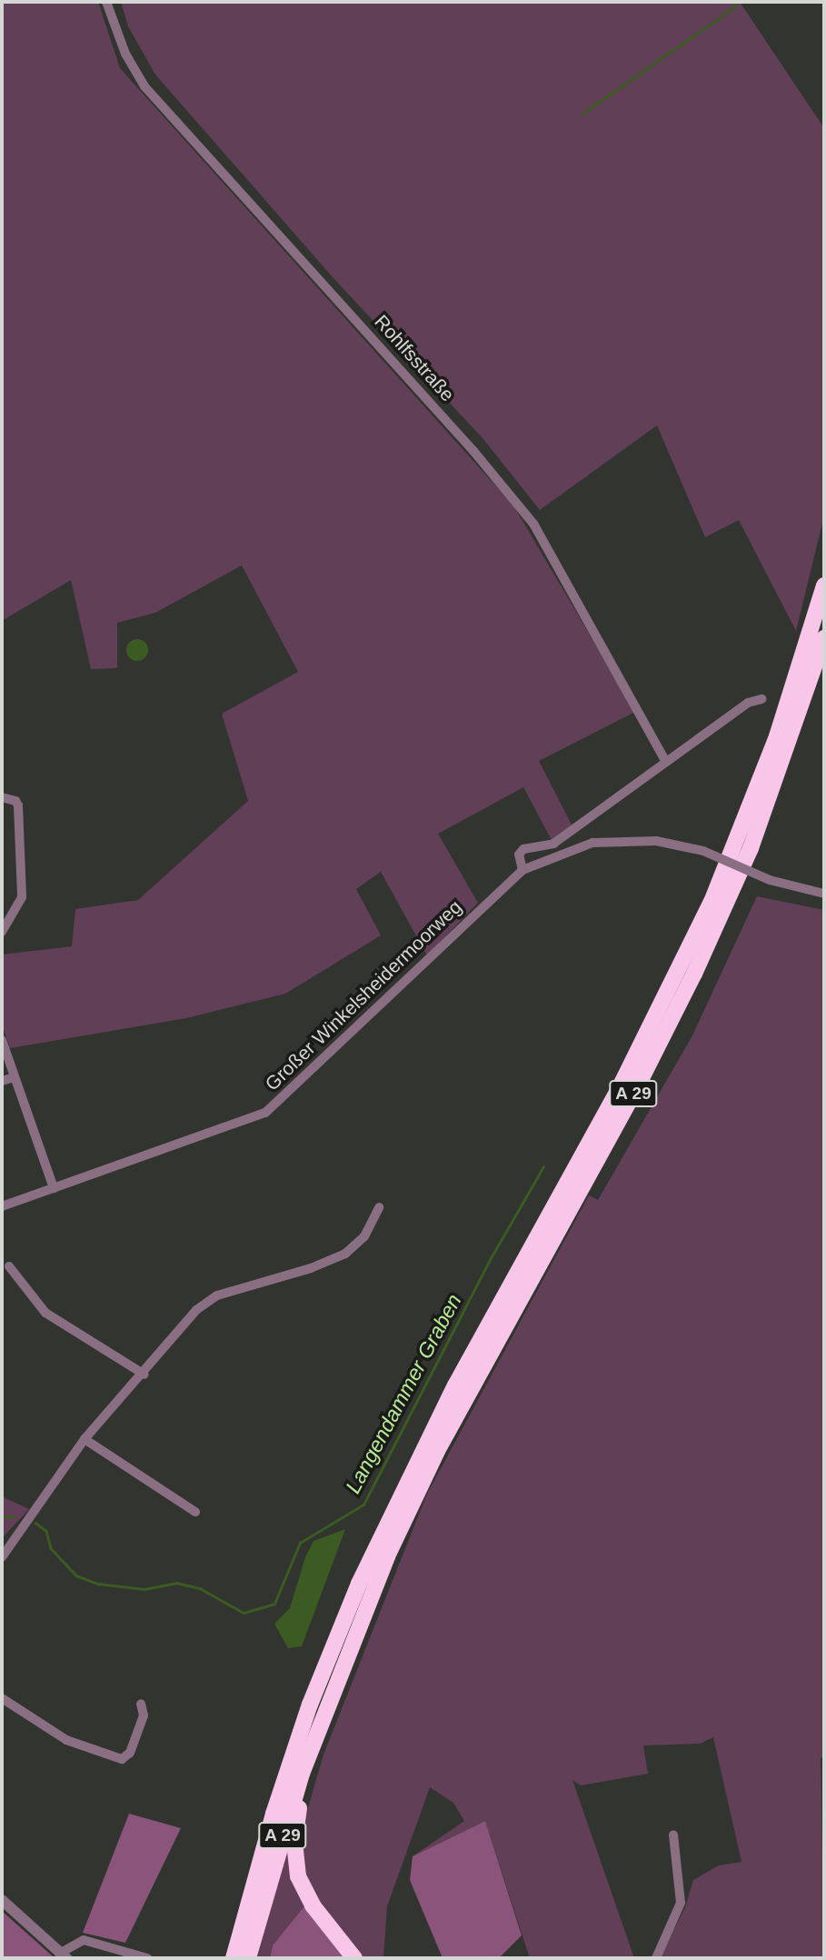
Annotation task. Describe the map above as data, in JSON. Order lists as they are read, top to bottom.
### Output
{
  "streets": {
    "highway": ["A 29"],
    "street": ["Rohlfsstraße", "Großer Winkelsheidermoorweg"]
  },
  "crossings": [
    ["Rohlfsstraße", "Großer Winkelsheidermoorweg"]
  ],
  "water": ["Langendammer Graben"]
}
